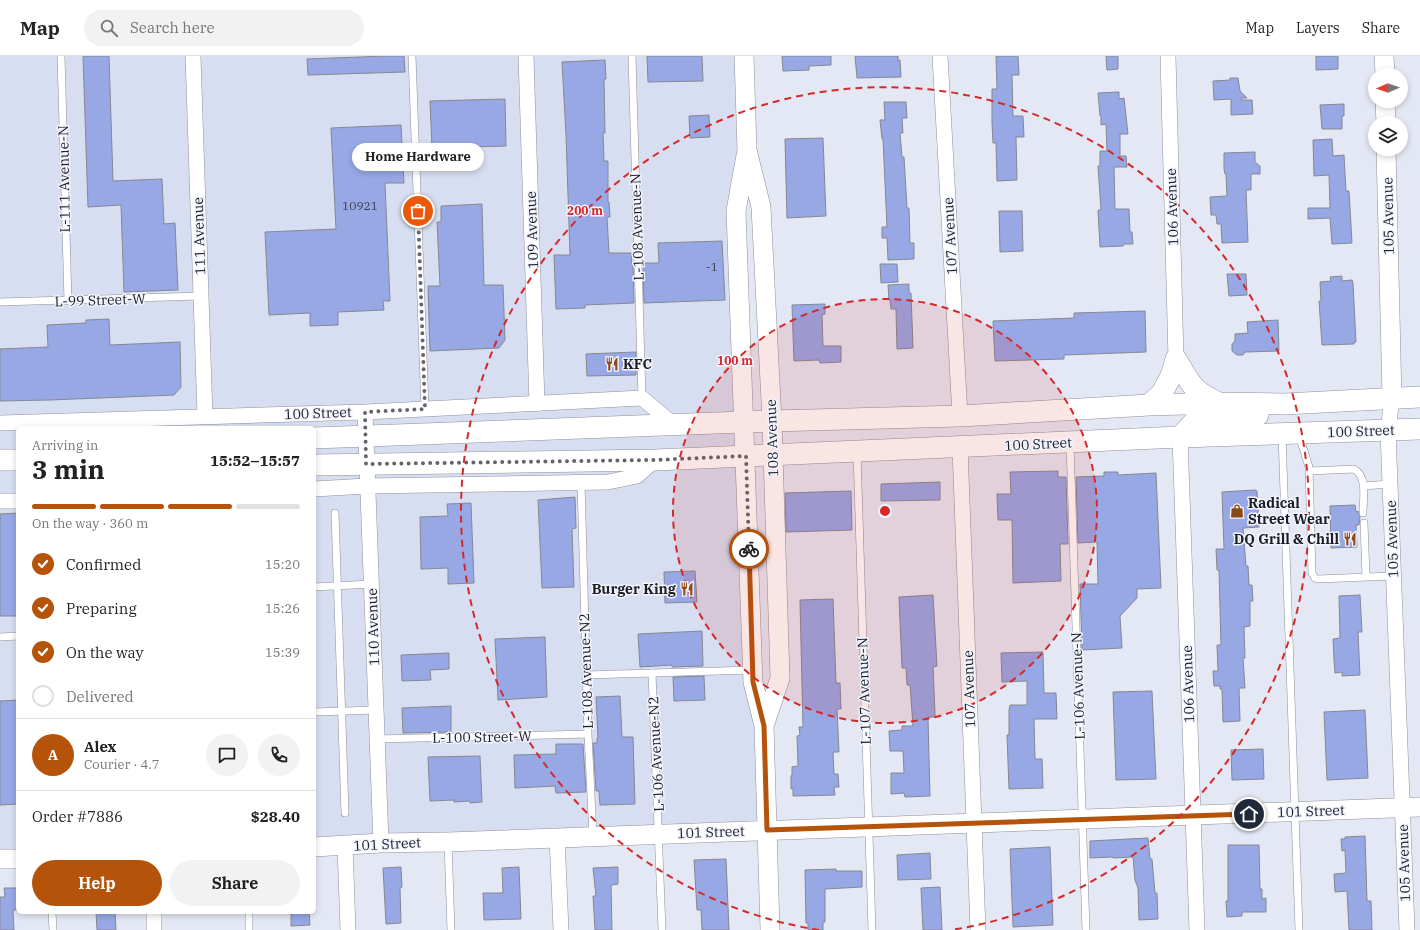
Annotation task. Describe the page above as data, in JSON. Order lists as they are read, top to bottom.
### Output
{
  "streets": {
    "main road": ["100 Street"],
    "street": [
      "106 Avenue",
      "105 Avenue",
      "109 Avenue",
      "111 Avenue",
      "107 Avenue",
      "108 Avenue",
      "110 Avenue",
      "101 Street"
    ],
    "lane": [
      "L-111 Avenue-N",
      "L-108 Avenue-N",
      "L-99 Street-W",
      "L-108 Avenue-N2",
      "L-106 Avenue-N",
      "L-107 Avenue-N",
      "L-100 Street-W",
      "L-106 Avenue-N2"
    ]
  },
  "crossings": [
    ["L-111 Avenue-N", "L-99 Street-W"],
    ["106 Avenue", "100 Street"],
    ["106 Avenue", "101 Street"],
    ["105 Avenue", "100 Street"],
    ["105 Avenue", "101 Street"],
    ["L-108 Avenue-N", "100 Street"],
    ["109 Avenue", "100 Street"],
    ["111 Avenue", "L-99 Street-W"],
    ["111 Avenue", "100 Street"],
    ["107 Avenue", "100 Street"],
    ["107 Avenue", "101 Street"],
    ["100 Street", "108 Avenue"],
    ["100 Street", "110 Avenue"],
    ["100 Street", "L-106 Avenue-N"],
    ["100 Street", "L-107 Avenue-N"],
    ["108 Avenue", "101 Street"],
    ["110 Avenue", "L-100 Street-W"],
    ["110 Avenue", "101 Street"],
    ["L-108 Avenue-N2", "L-100 Street-W"],
    ["L-108 Avenue-N2", "101 Street"],
    ["L-106 Avenue-N", "101 Street"],
    ["L-107 Avenue-N", "101 Street"],
    ["L-106 Avenue-N2", "101 Street"]
  ],
  "places": {
    "other": ["Home Hardware"],
    "restaurant": ["KFC", "DQ Grill & Chill", "Burger King"],
    "shop": ["Radical Street Wear"]
  },
  "house_numbers": ["10921", "-1"],
  "north": "left",
  "page": {
    "header": "Map",
    "search": "Search here",
    "nav": ["Map", "Layers", "Share"],
    "bubble": "Home Hardware",
    "heading": ["3 min", "Arriving in", "15:52–15:57"],
    "panel": [
      "Alex",
      "Courier · 4.7",
      "Order #7886",
      "$28.40"
    ],
    "bar": "On the way · 360 m",
    "list": [
      ["Confirmed", "15:20"],
      ["Preparing", "15:26"],
      ["On the way", "15:39"],
      "Delivered"
    ],
    "round": "A",
    "buttons": ["Help", "Share"]
  },
  "rings": ["200 m", "100 m"]
}
